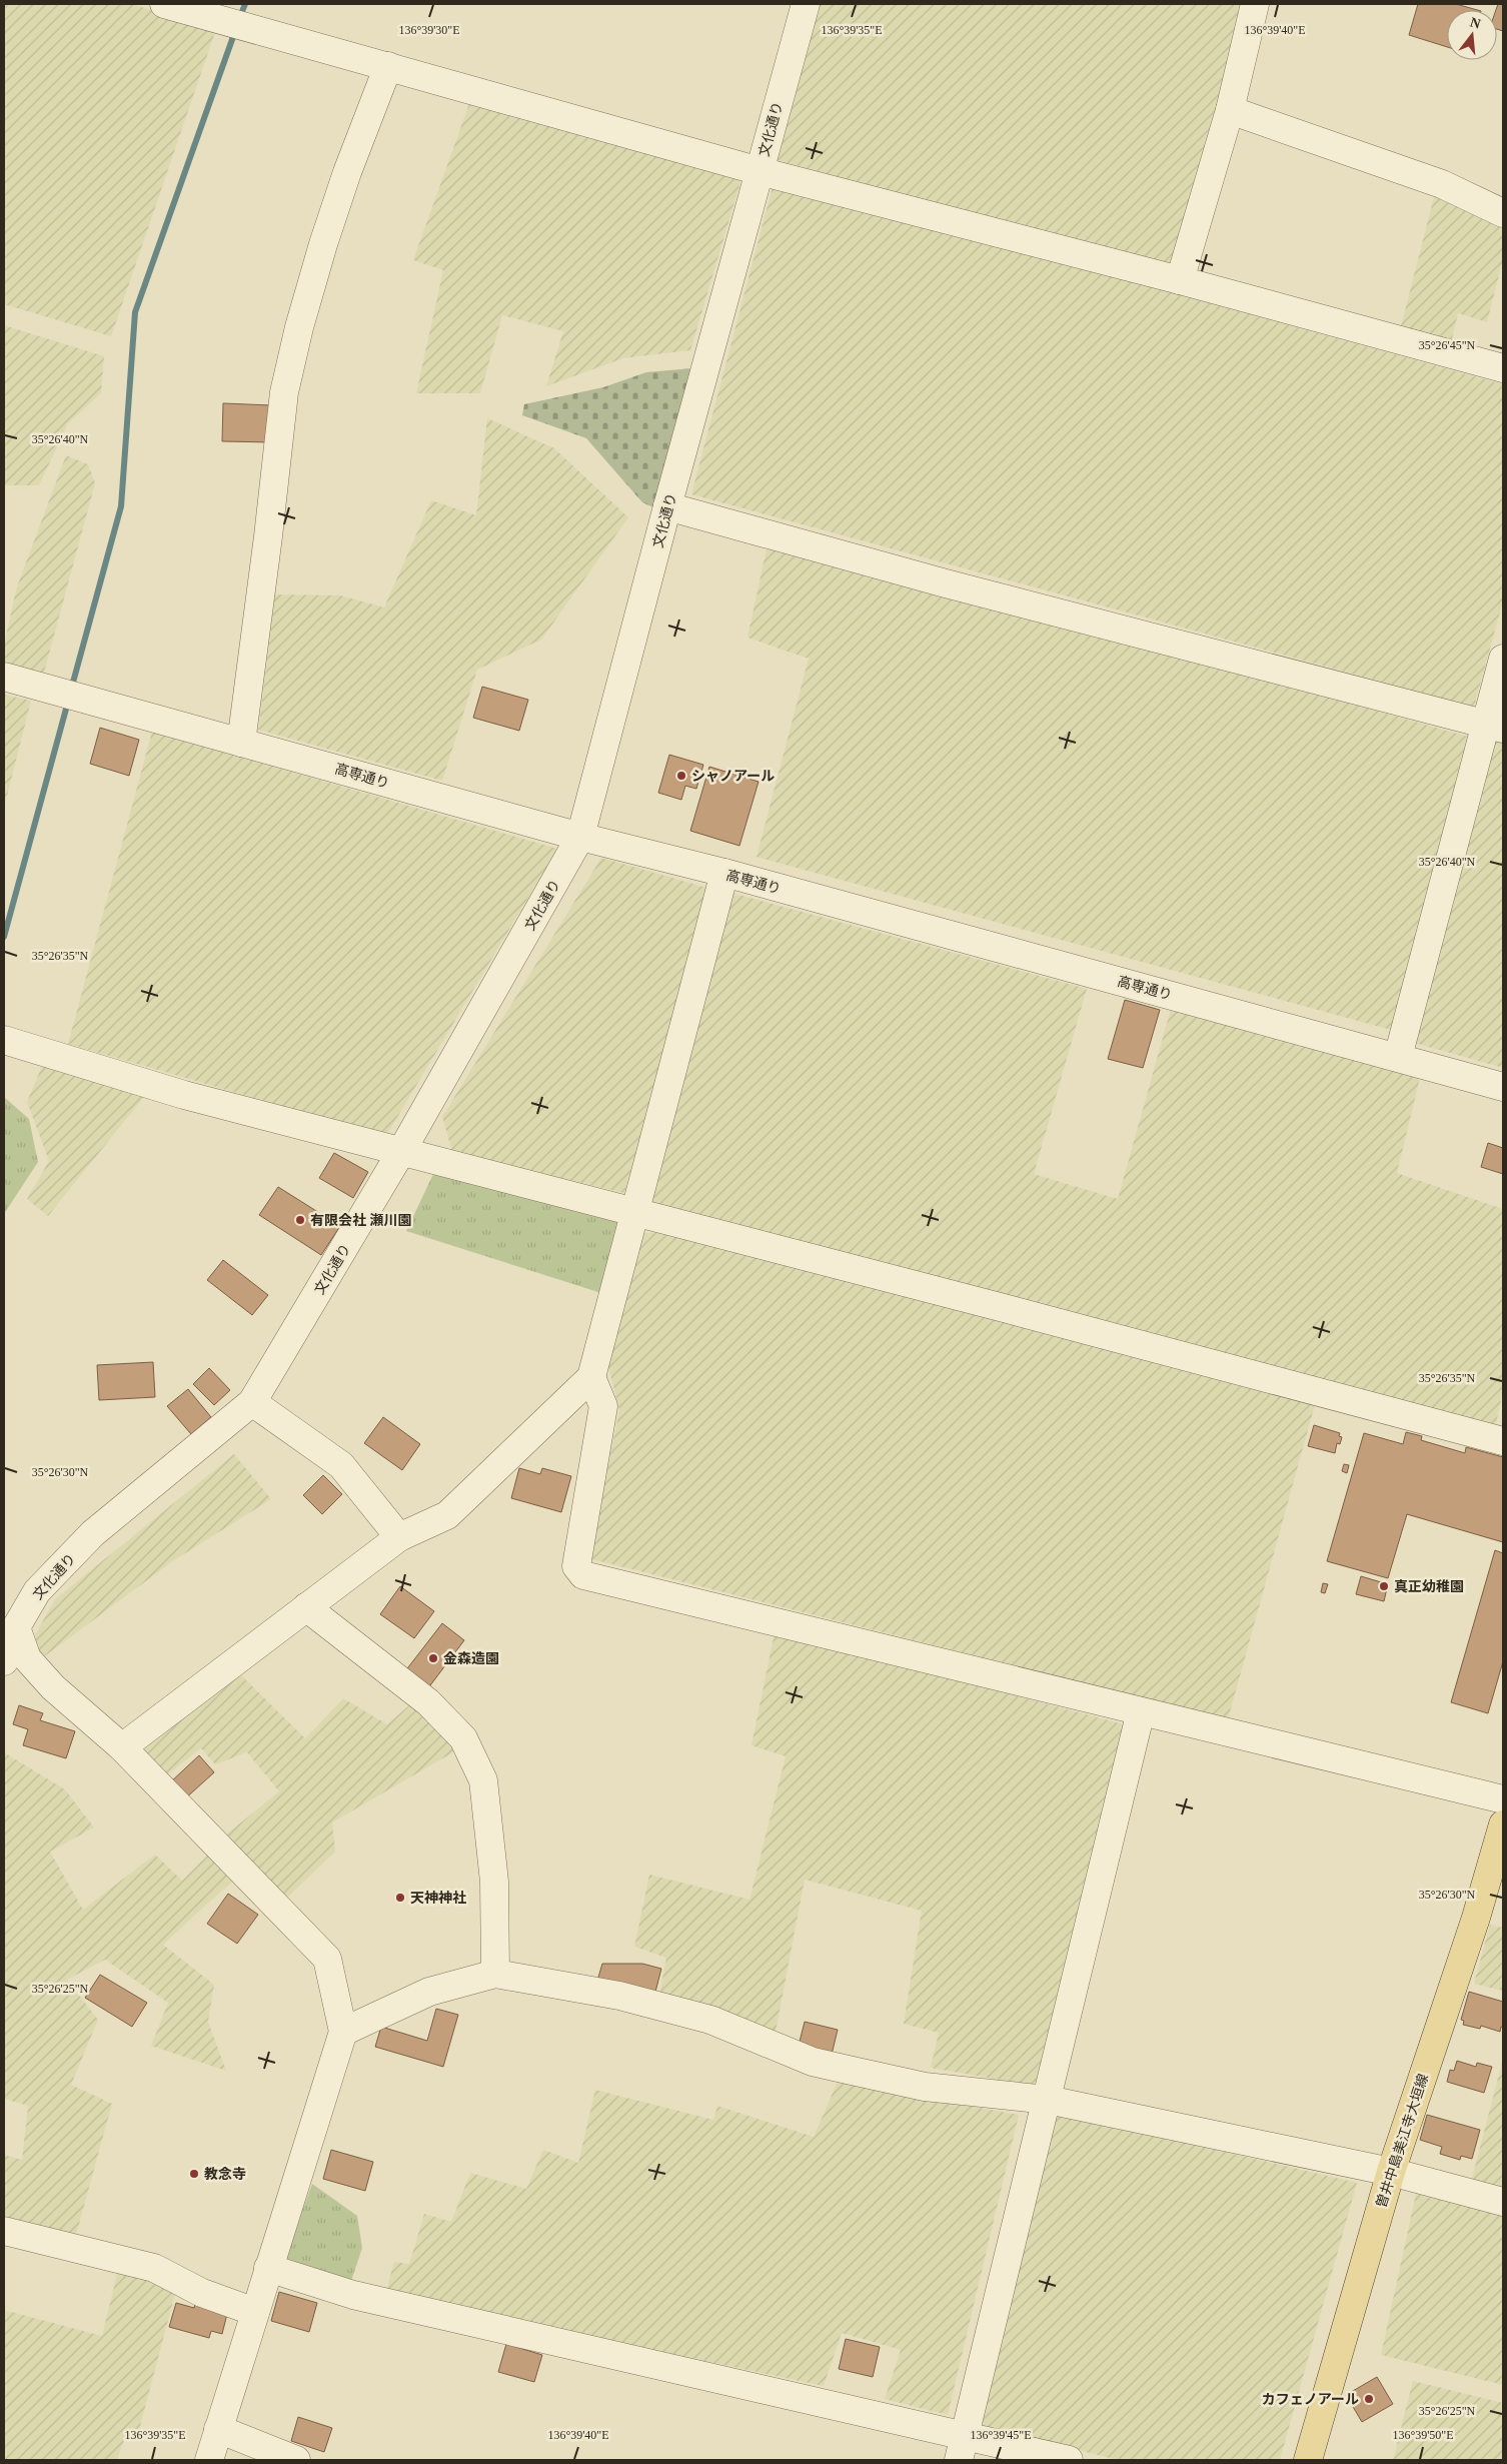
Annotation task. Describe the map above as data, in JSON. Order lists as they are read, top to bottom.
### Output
{
  "streets": {
    "main road": ["曽井中島美江寺大垣線"],
    "street": ["文化通り", "高専通り"]
  },
  "crossings": [
    ["文化通り", "高専通り"]
  ],
  "places": [
    "シャノアール",
    "有限会社 瀬川園",
    "真正幼稚園",
    "金森造園",
    "天神神社",
    "教念寺",
    "カフェノアール"
  ],
  "north": "top",
  "coordinates": [
    "136°39'30\"E",
    "136°39'35\"E",
    "136°39'40\"E",
    "35°26'45\"N",
    "35°26'40\"N",
    "35°26'35\"N",
    "35°26'30\"N",
    "35°26'25\"N",
    "136°39'45\"E",
    "136°39'50\"E"
  ]
}
